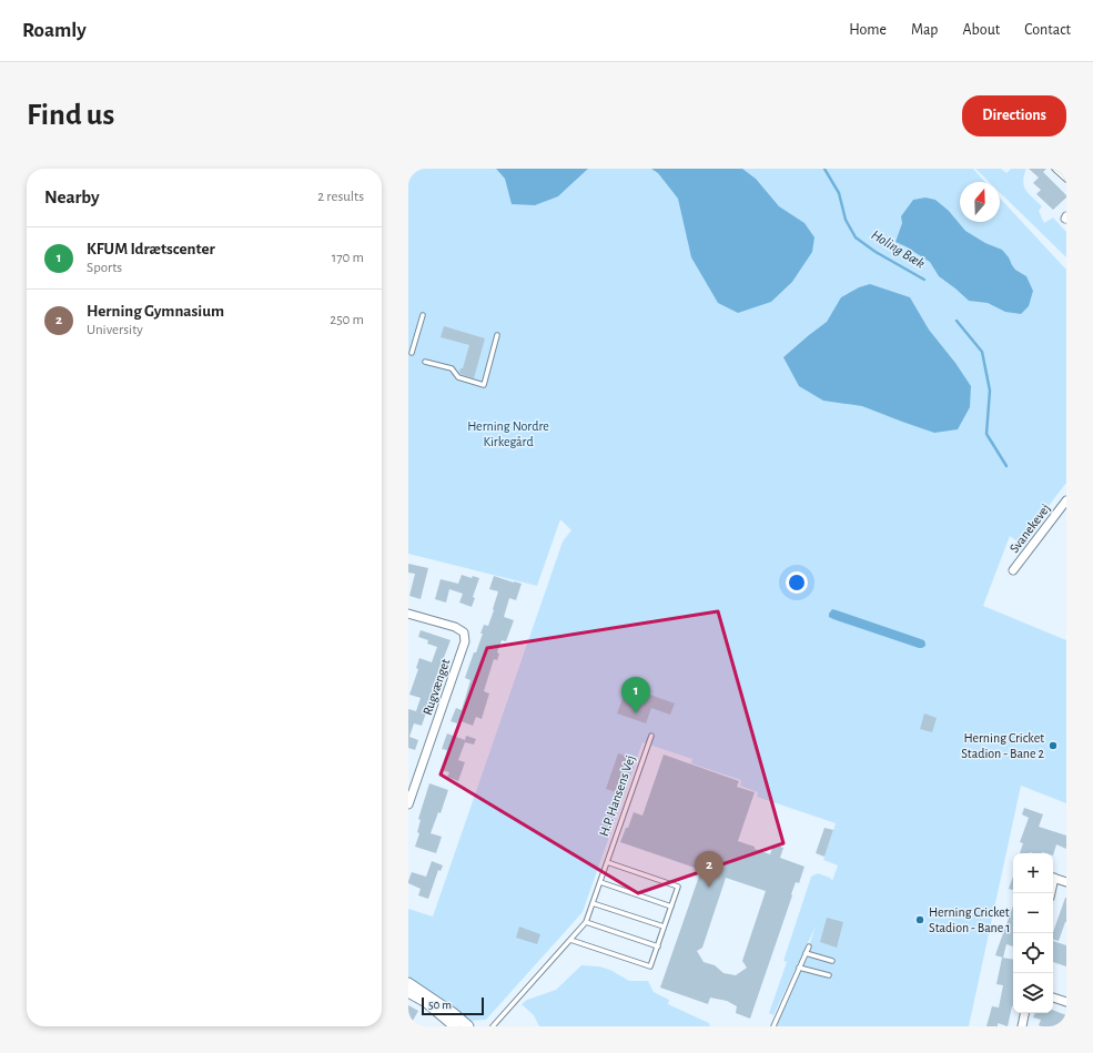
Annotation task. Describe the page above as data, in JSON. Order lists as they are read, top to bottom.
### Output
{
  "streets": {
    "street": ["Svanekevej", "Rugvænget"],
    "lane": ["H.P. Hansens Vej"]
  },
  "water": ["Holing Bæk"],
  "parks": ["Herning Nordre Kirkegård"],
  "places": ["Herning Cricket Stadion - Bane 2", "Herning Cricket Stadion - Bane 1"],
  "scale_bar": "50 m",
  "north": "top",
  "page": {
    "header": "Roamly",
    "nav": [
      "Home",
      "Map",
      "About",
      "Contact"
    ],
    "buttons": "Directions",
    "title": "Find us",
    "heading": ["Nearby", "2 results"],
    "list": [
      {
        "mark": "1",
        "name": "KFUM Idrætscenter",
        "note": "Sports",
        "value": "170 m"
      },
      {
        "mark": "2",
        "name": "Herning Gymnasium",
        "note": "University",
        "value": "250 m"
      }
    ],
    "pins": ["1", "2"],
    "map_buttons": ["+", "−"],
    "scale": "50 m"
  }
}
